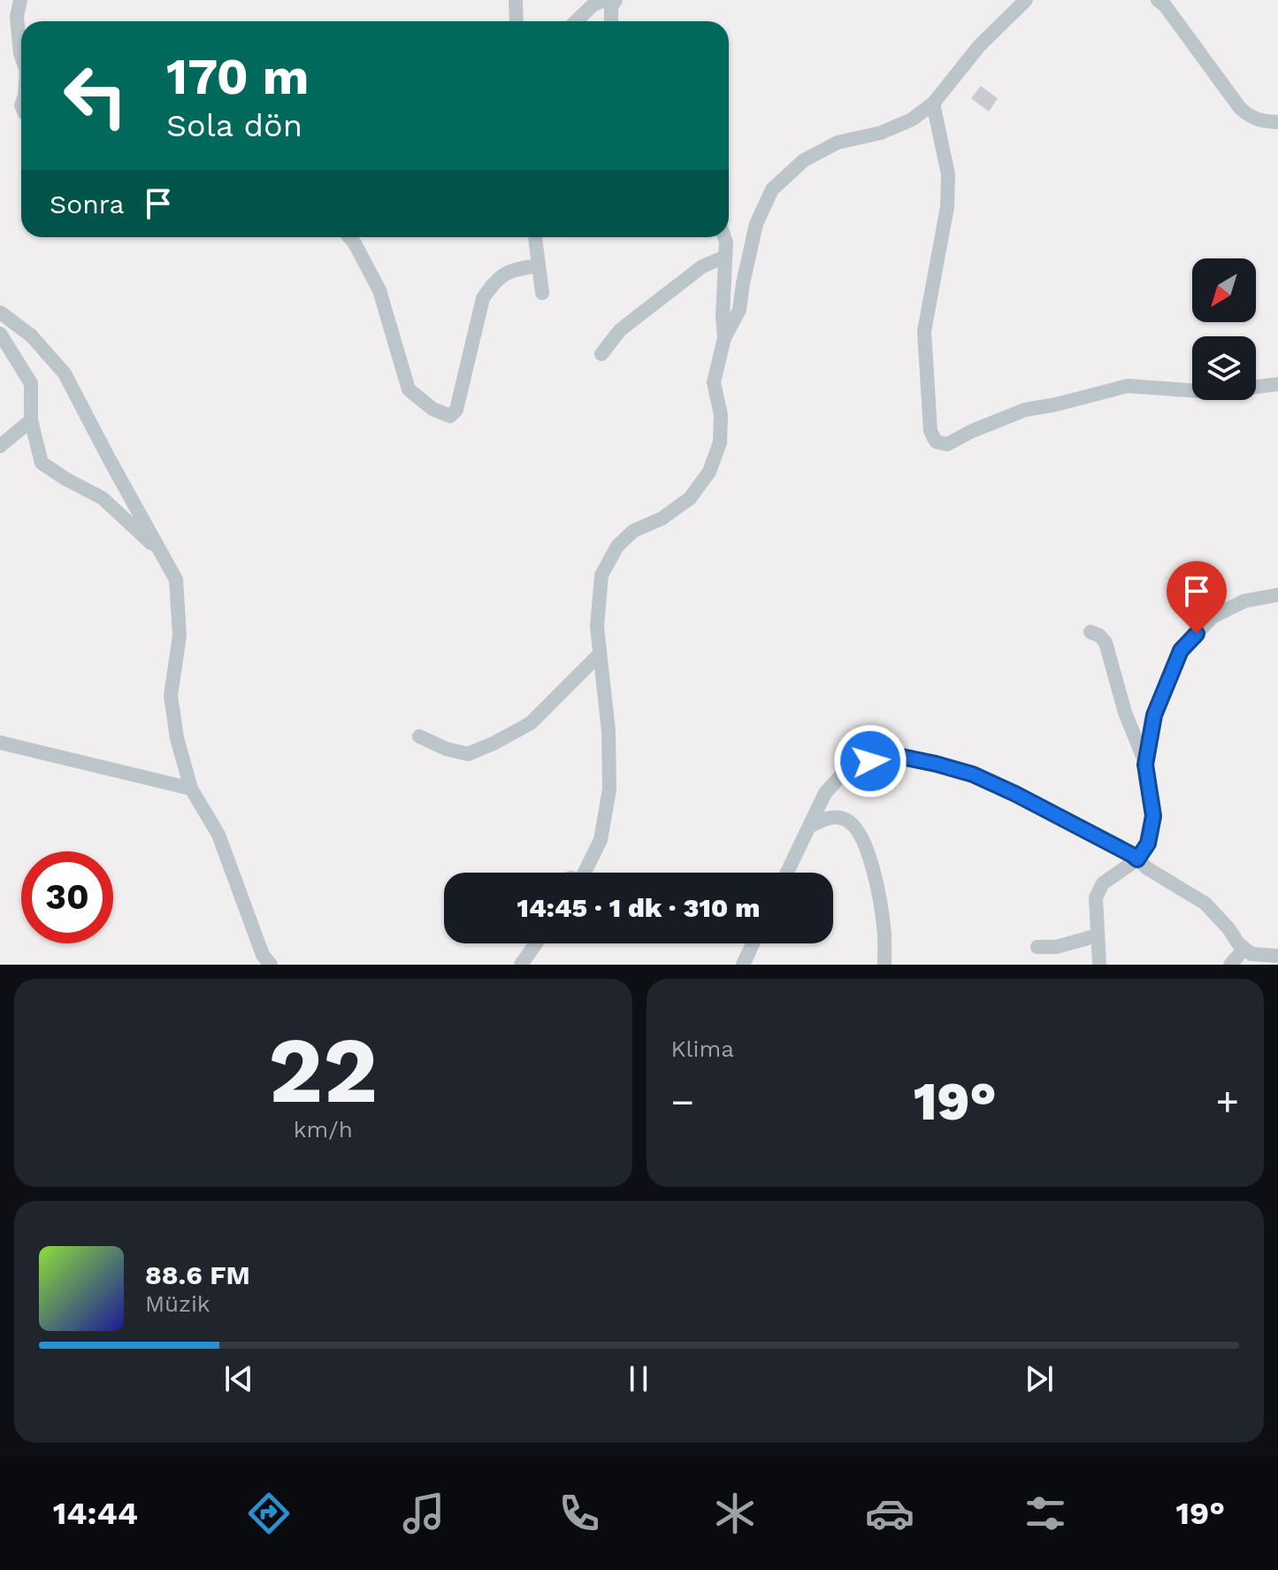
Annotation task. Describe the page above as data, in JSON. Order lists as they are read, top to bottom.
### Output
{
  "north": "bottom left",
  "page": {
    "turn": ["170 m", "Sola dön"],
    "then": "Sonra",
    "limit": "30",
    "trip": "14:45 · 1 dk · 310 m",
    "tile": [
      ["22", "km/h"],
      "Klima"
    ],
    "heat": ["−", "19°", "+"],
    "song": ["88.6 FM", "Müzik"],
    "tabs": ["14:44", "19°"]
  }
}
